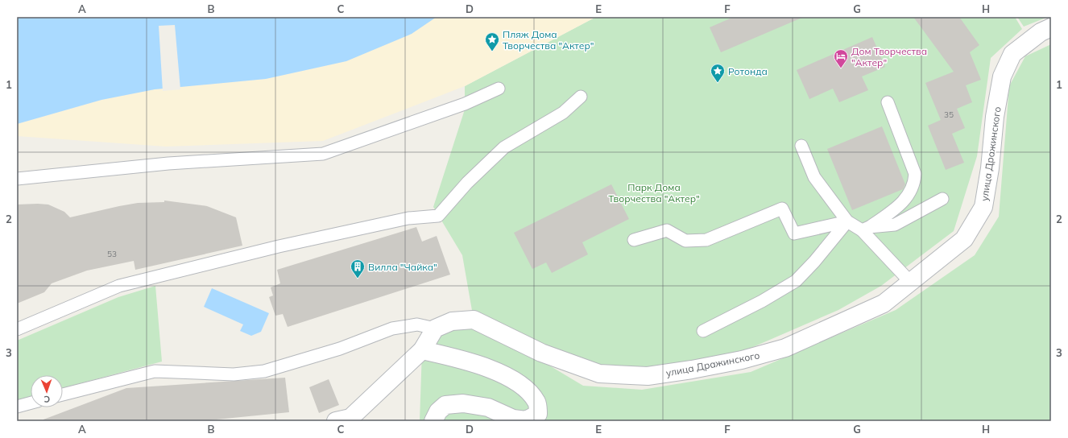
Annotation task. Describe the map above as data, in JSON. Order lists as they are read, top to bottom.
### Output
{
  "streets": {
    "street": ["улица Дражинского"]
  },
  "parks": ["Парк Дома Творчества \"Актер\""],
  "places": {
    "place": ["Пляж Дома Творчества \"Актер\"", "Ротонда"],
    "hotel": ["Дом Творчества \"Актер\""],
    "building": ["Вилла \"Чайка\""]
  },
  "house_numbers": ["35", "53"],
  "north": "bottom",
  "grid": {
    "columns": [
      "A",
      "B",
      "C",
      "D",
      "E",
      "F",
      "G",
      "H"
    ],
    "rows": ["1", "2", "3"]
  }
}
